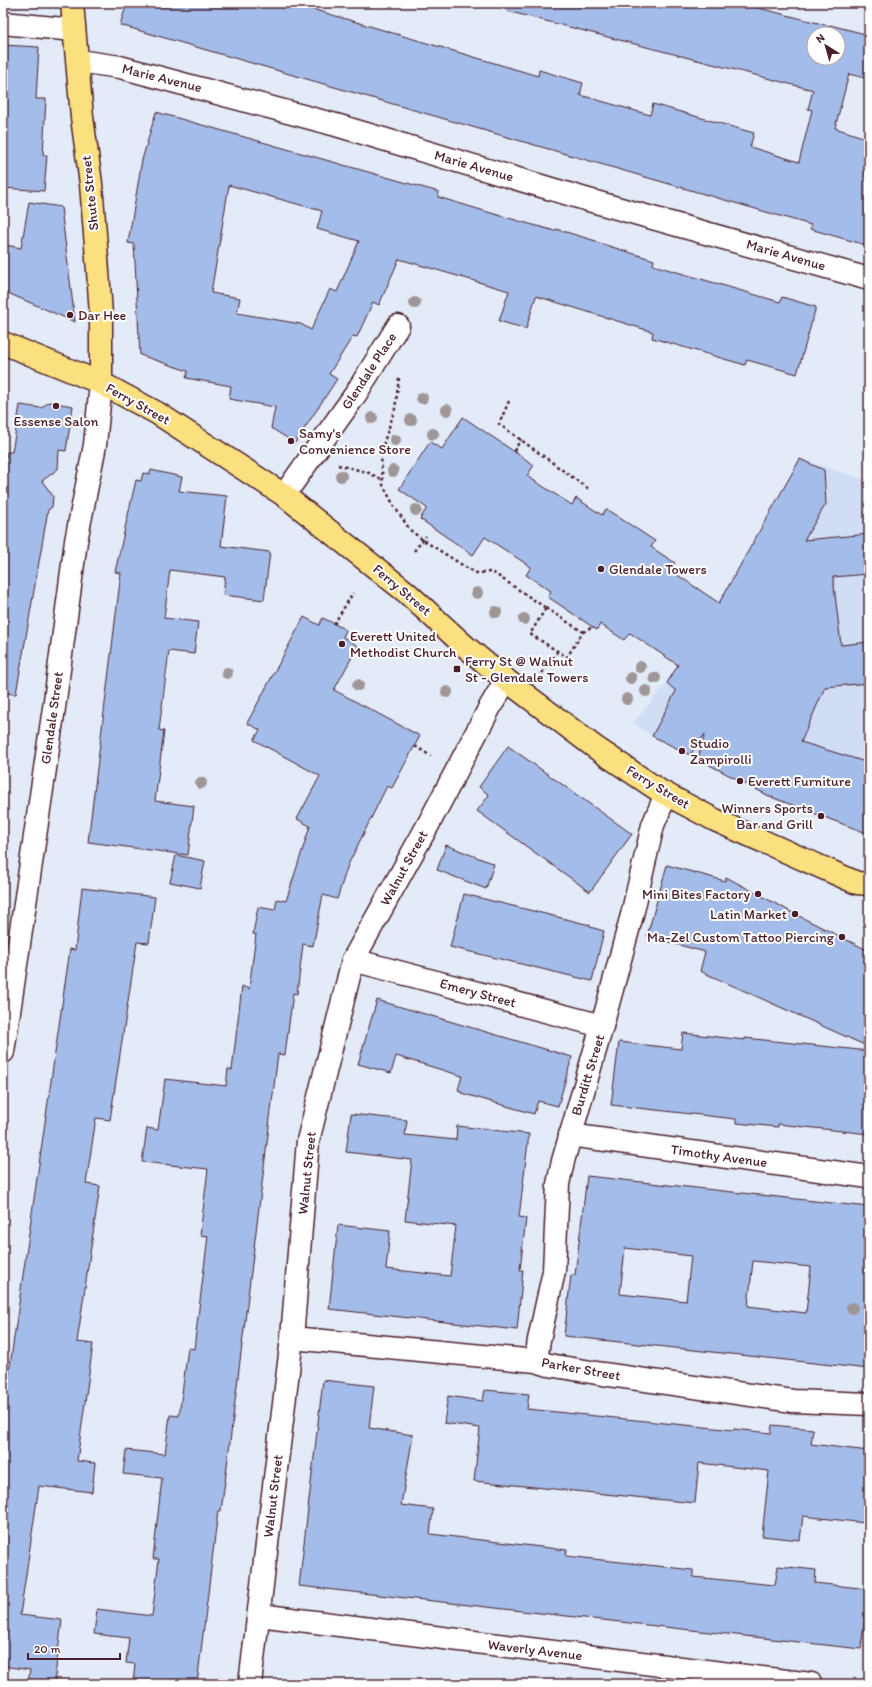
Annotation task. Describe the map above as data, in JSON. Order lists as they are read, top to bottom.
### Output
{
  "streets": {
    "main road": ["Shute Street", "Ferry Street"],
    "street": [
      "Marie Avenue",
      "Glendale Place",
      "Glendale Street",
      "Walnut Street",
      "Emery Street",
      "Burditt Street",
      "Timothy Avenue",
      "Parker Street",
      "Waverly Avenue"
    ]
  },
  "crossings": [
    ["Marie Avenue", "Shute Street"],
    ["Shute Street", "Ferry Street"],
    ["Shute Street", "Glendale Street"],
    ["Glendale Place", "Ferry Street"],
    ["Ferry Street", "Glendale Street"],
    ["Ferry Street", "Walnut Street"],
    ["Ferry Street", "Burditt Street"],
    ["Walnut Street", "Emery Street"],
    ["Walnut Street", "Parker Street"],
    ["Walnut Street", "Waverly Avenue"],
    ["Emery Street", "Burditt Street"],
    ["Burditt Street", "Timothy Avenue"],
    ["Burditt Street", "Parker Street"]
  ],
  "places": {
    "other": [
      "Dar Hee",
      "Essense Salon",
      "Samy's Convenience Store",
      "Glendale Towers",
      "Everett United Methodist Church",
      "Studio Zampirolli",
      "Everett Furniture",
      "Winners Sports Bar and Grill",
      "Mini Bites Factory",
      "Latin Market",
      "Ma-Zel Custom Tattoo Piercing"
    ],
    "transit": ["Ferry St @ Walnut St - Glendale Towers"]
  },
  "scale_bar": "20 m",
  "north": "top left"
}
